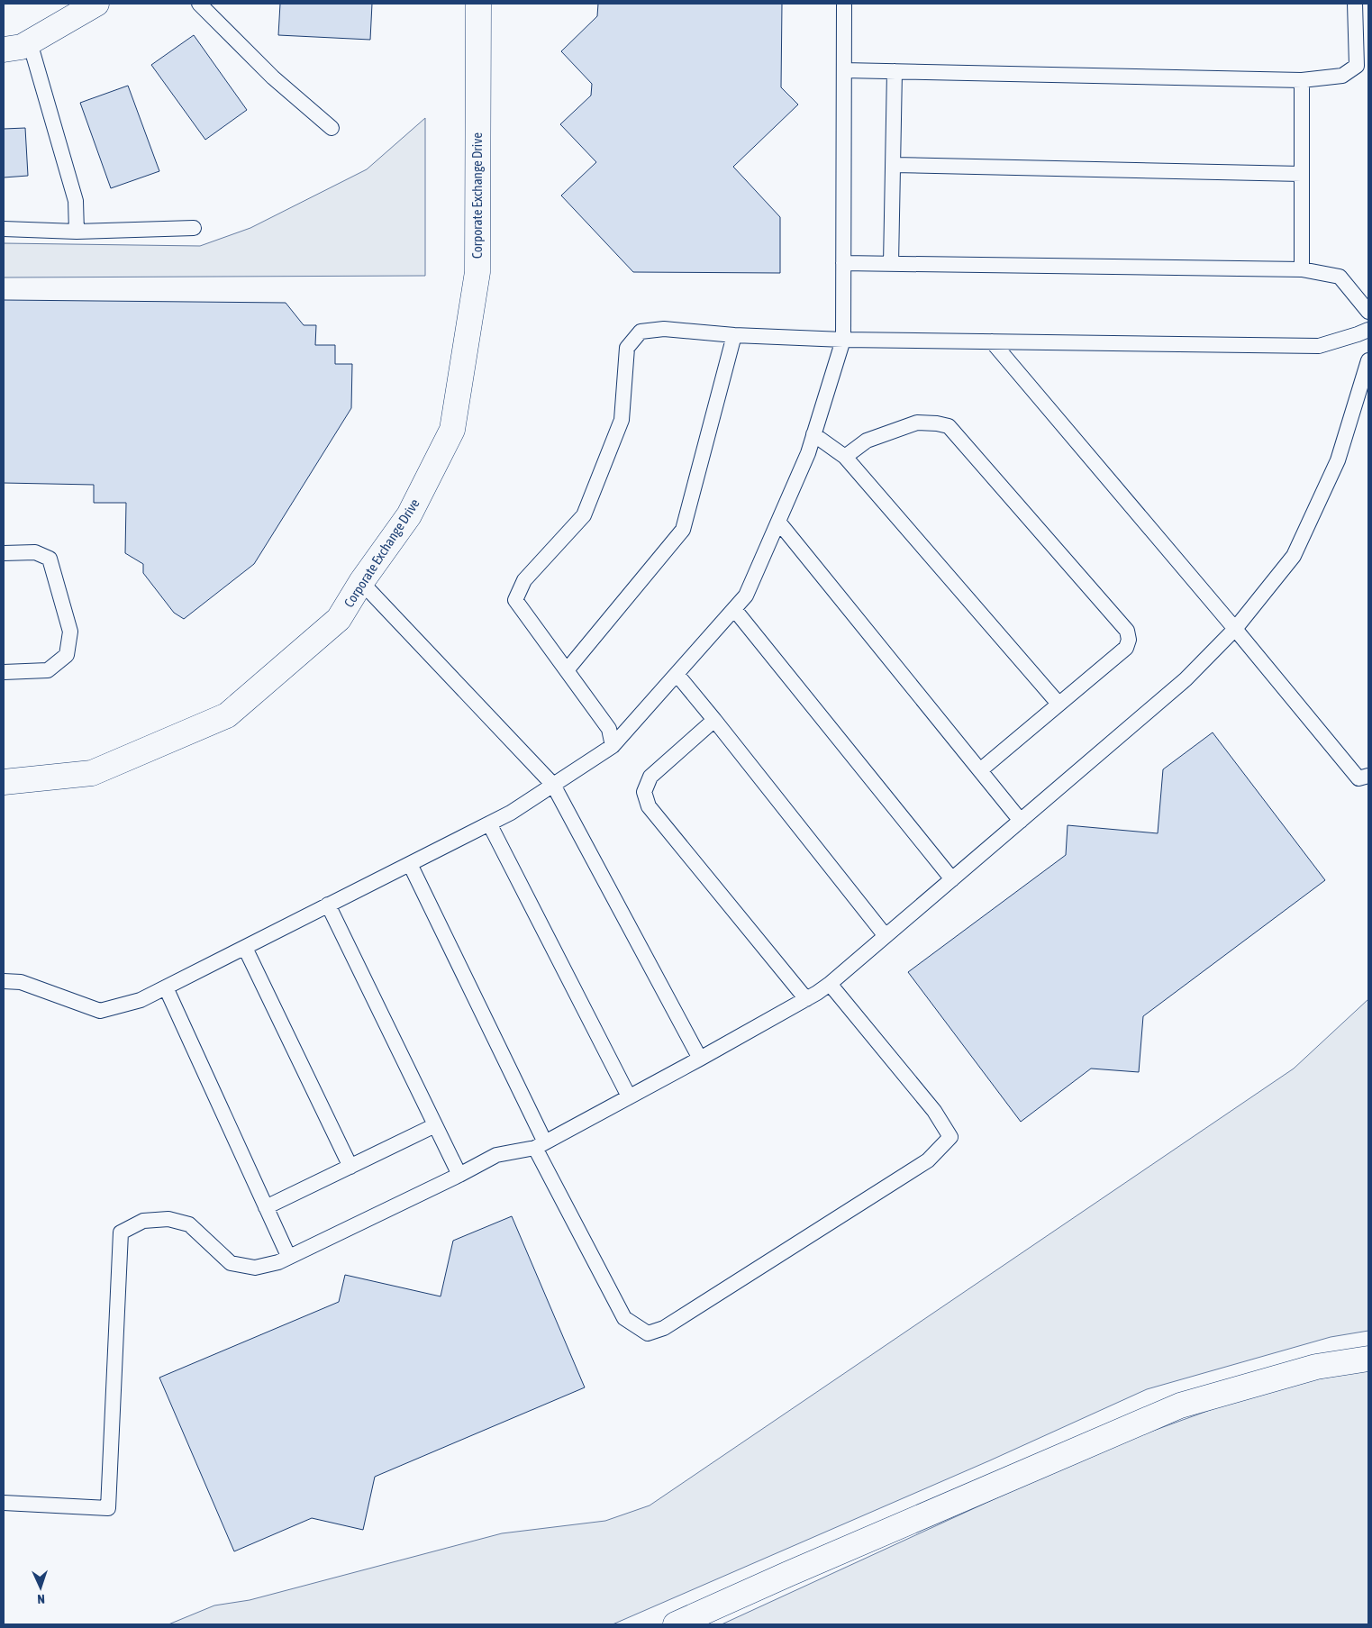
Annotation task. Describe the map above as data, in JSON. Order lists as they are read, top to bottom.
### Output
{
  "streets": {
    "main road": ["Corporate Exchange Drive"]
  },
  "north": "bottom"
}
